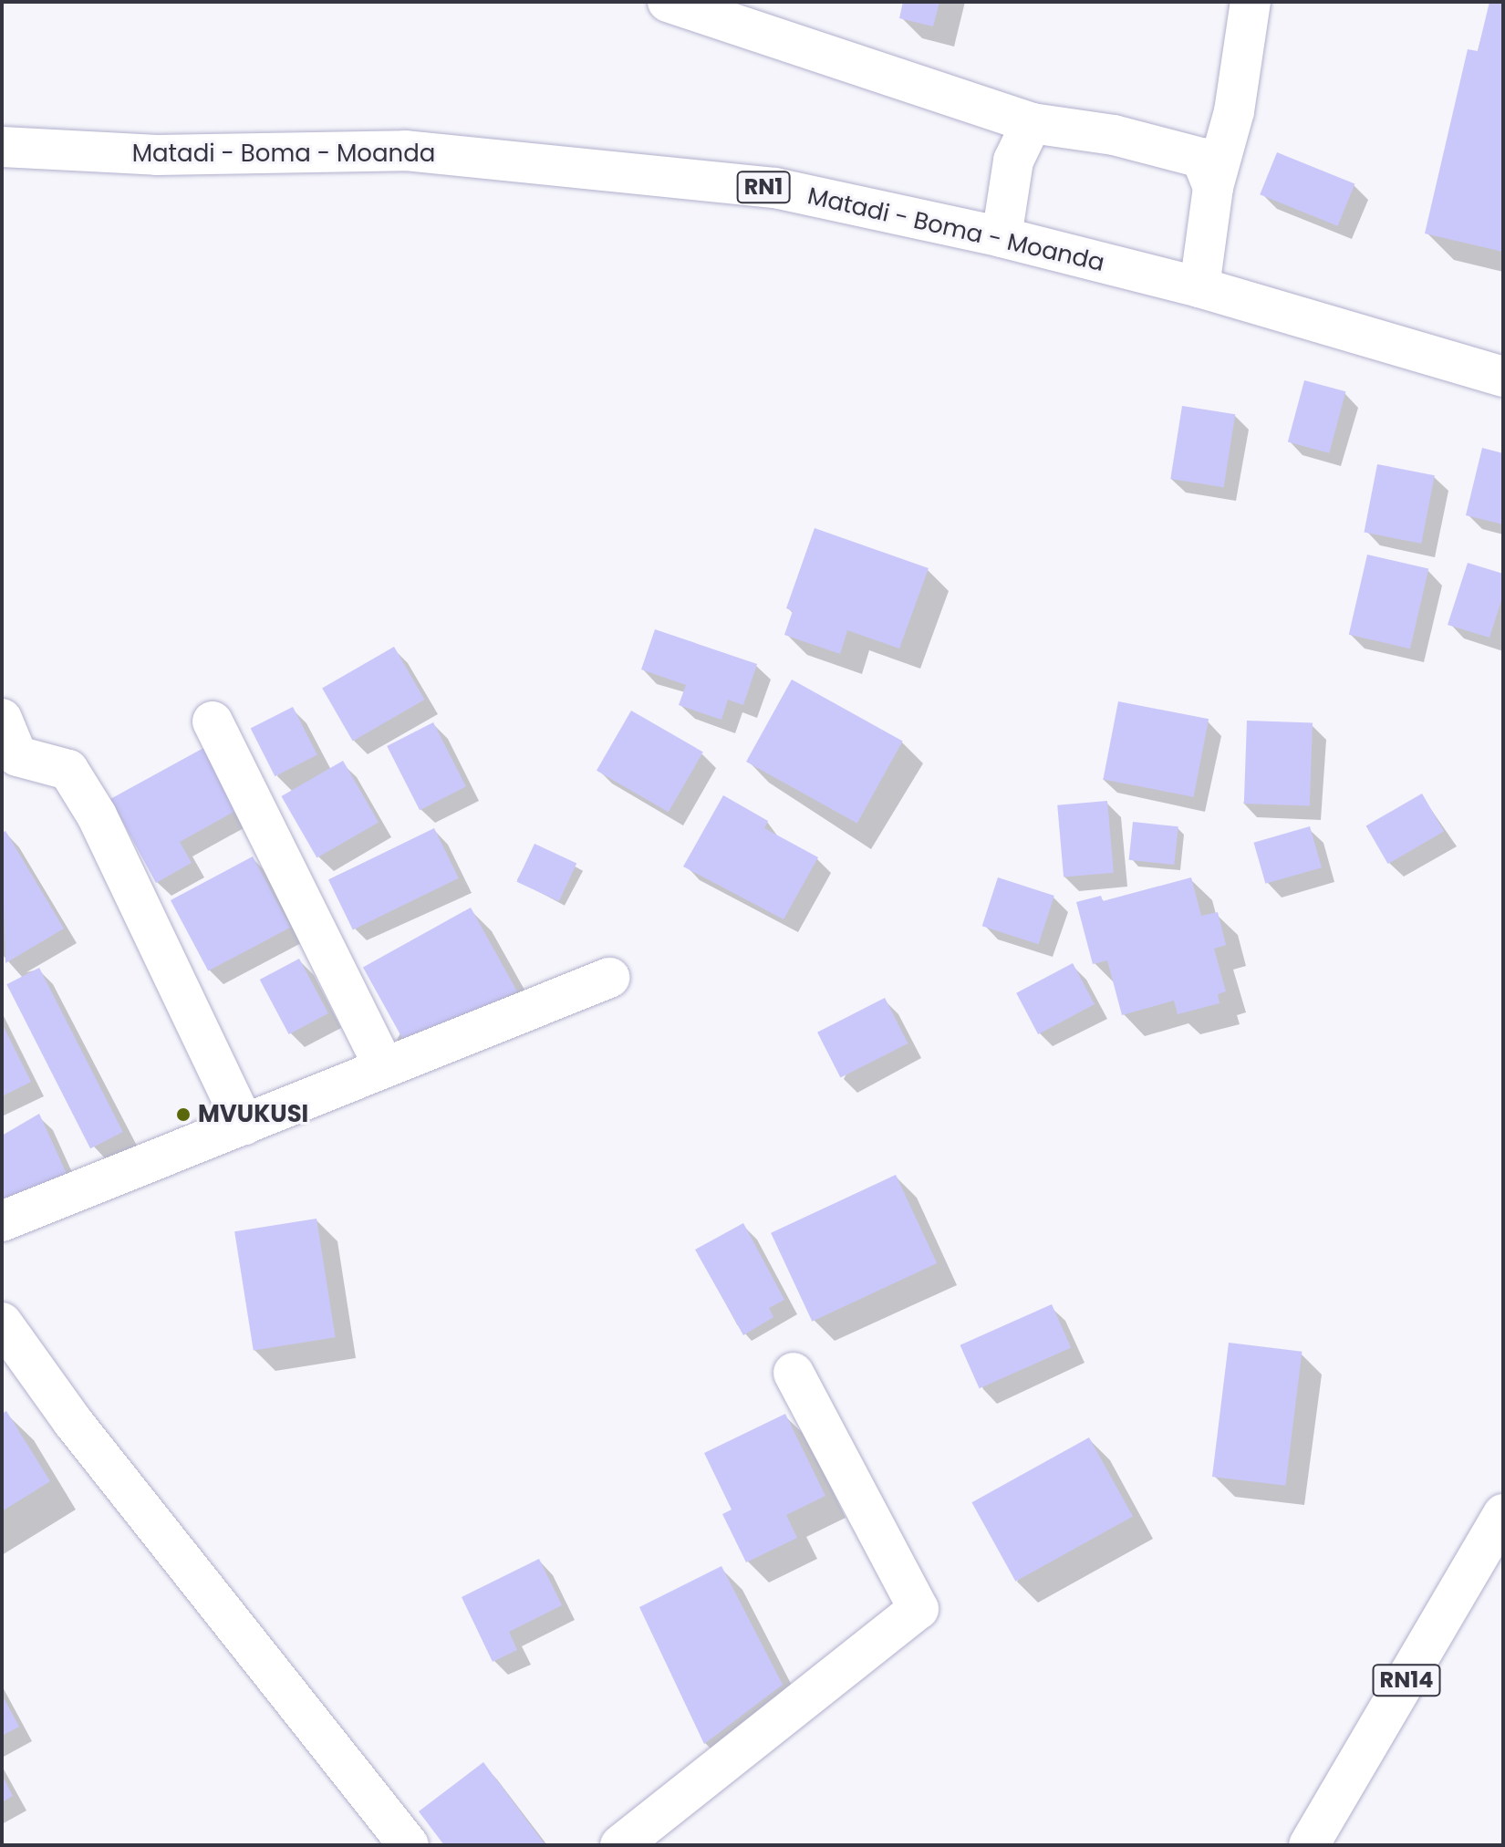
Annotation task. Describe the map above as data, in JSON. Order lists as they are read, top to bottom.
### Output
{
  "streets": {
    "main road": ["Matadi - Boma - Moanda", "RN1", "RN14"]
  },
  "places": ["MVUKUSI"]
}
